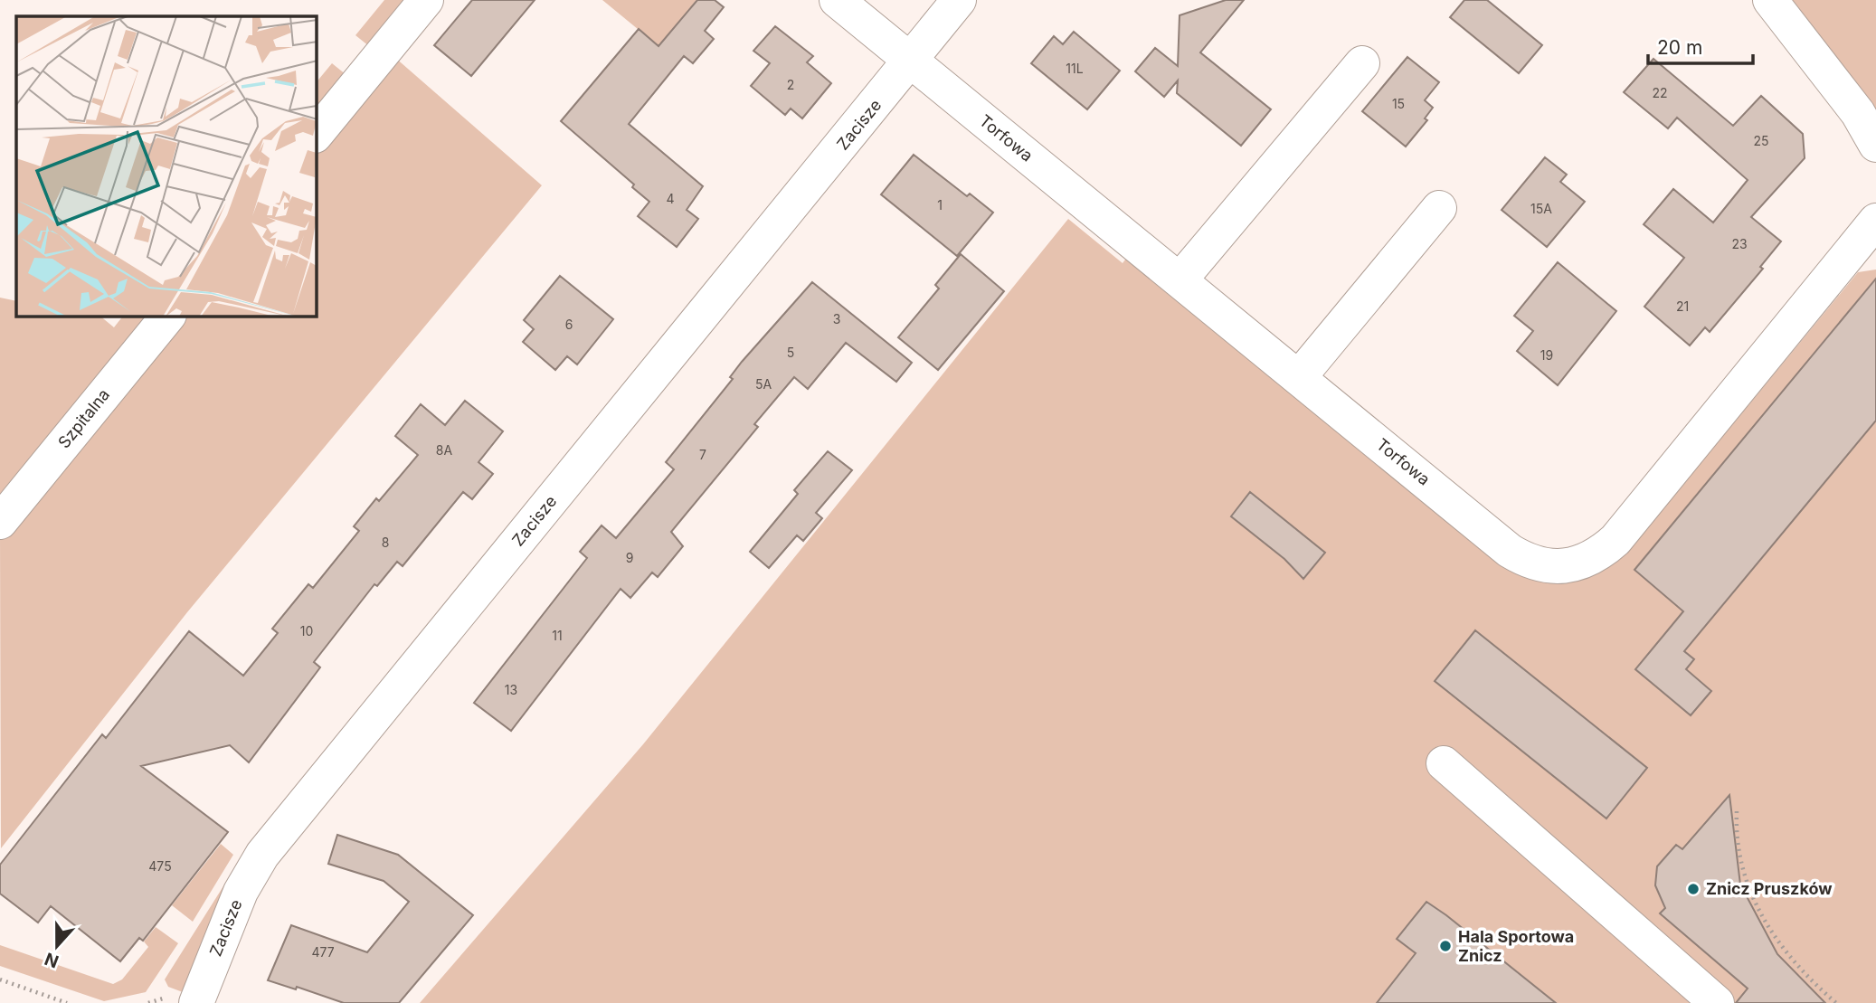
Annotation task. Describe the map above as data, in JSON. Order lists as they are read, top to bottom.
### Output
{
  "streets": {
    "street": ["Zacisze", "Torfowa", "Szpitalna"]
  },
  "crossings": [
    ["Zacisze", "Torfowa"]
  ],
  "places": ["Znicz Pruszków", "Hala Sportowa Znicz"],
  "house_numbers": [
    "11L",
    "2",
    "22",
    "15",
    "25",
    "4",
    "1",
    "15A",
    "23",
    "21",
    "3",
    "6",
    "5",
    "19",
    "5A",
    "8A",
    "7",
    "8",
    "9",
    "10",
    "11",
    "13",
    "475",
    "477"
  ],
  "scale_bar": "20 m",
  "north": "bottom"
}
